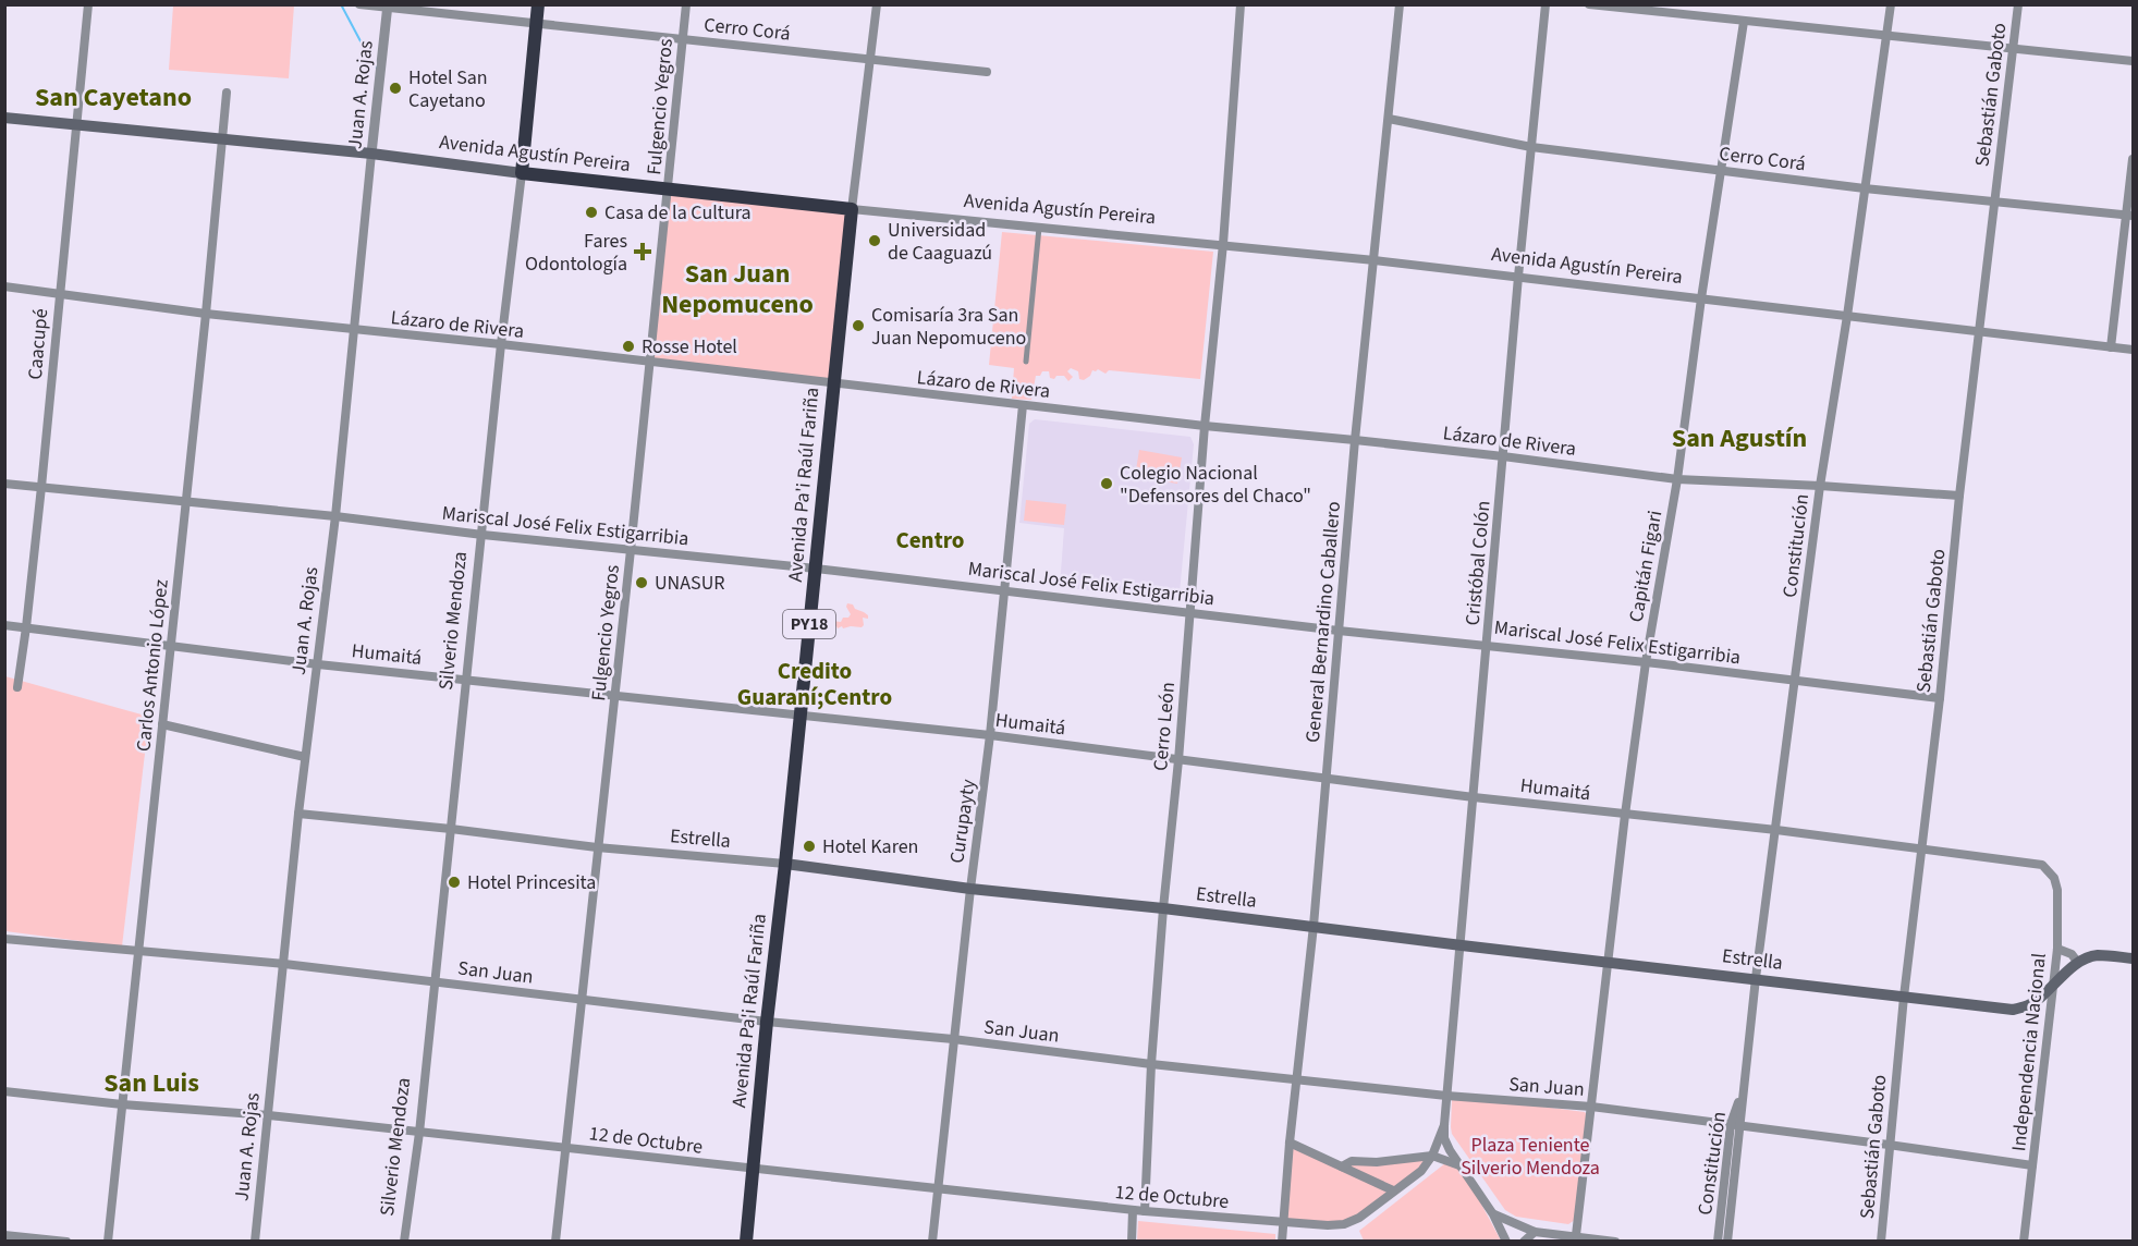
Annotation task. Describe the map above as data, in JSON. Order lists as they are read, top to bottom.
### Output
{
  "streets": {
    "highway": [
      "Avenida Agustín Pereira",
      "Avenida Pa'i Raúl Fariña",
      "Silverio Mendoza",
      "PY18"
    ],
    "main road": ["Estrella"],
    "street": [
      "Cerro Corá",
      "Juan A. Rojas",
      "Sebastián Gaboto",
      "Fulgencio Yegros",
      "Lázaro de Rivera",
      "Caacupé",
      "Mariscal José Felix Estigarribia",
      "Constitución",
      "Cristóbal Colón",
      "Capitán Figari",
      "General Bernardino Caballero",
      "Humaitá",
      "Carlos Antonio López",
      "Cerro León",
      "Curupayty",
      "San Juan",
      "Independencia Nacional",
      "12 de Octubre"
    ]
  },
  "crossings": [
    ["Cerro Corá", "Juan A. Rojas"],
    ["Cerro Corá", "Sebastián Gaboto"],
    ["Cerro Corá", "Fulgencio Yegros"],
    ["Cerro Corá", "Avenida Pa'i Raúl Fariña"],
    ["Cerro Corá", "Constitución"],
    ["Cerro Corá", "Cristóbal Colón"],
    ["Cerro Corá", "Capitán Figari"],
    ["Cerro Corá", "Silverio Mendoza"],
    ["Cerro Corá", "General Bernardino Caballero"],
    ["Juan A. Rojas", "Avenida Agustín Pereira"],
    ["Juan A. Rojas", "Lázaro de Rivera"],
    ["Juan A. Rojas", "Mariscal José Felix Estigarribia"],
    ["Juan A. Rojas", "Humaitá"],
    ["Juan A. Rojas", "Estrella"],
    ["Juan A. Rojas", "San Juan"],
    ["Juan A. Rojas", "12 de Octubre"],
    ["Sebastián Gaboto", "Avenida Agustín Pereira"],
    ["Sebastián Gaboto", "Lázaro de Rivera"],
    ["Sebastián Gaboto", "Mariscal José Felix Estigarribia"],
    ["Sebastián Gaboto", "Humaitá"],
    ["Sebastián Gaboto", "Estrella"],
    ["Sebastián Gaboto", "San Juan"],
    ["Fulgencio Yegros", "Avenida Agustín Pereira"],
    ["Fulgencio Yegros", "Lázaro de Rivera"],
    ["Fulgencio Yegros", "Mariscal José Felix Estigarribia"],
    ["Fulgencio Yegros", "Humaitá"],
    ["Fulgencio Yegros", "Estrella"],
    ["Fulgencio Yegros", "San Juan"],
    ["Fulgencio Yegros", "12 de Octubre"],
    ["Avenida Agustín Pereira", "Caacupé"],
    ["Avenida Agustín Pereira", "Avenida Pa'i Raúl Fariña"],
    ["Avenida Agustín Pereira", "Constitución"],
    ["Avenida Agustín Pereira", "Cristóbal Colón"],
    ["Avenida Agustín Pereira", "Capitán Figari"],
    ["Avenida Agustín Pereira", "Silverio Mendoza"],
    ["Avenida Agustín Pereira", "General Bernardino Caballero"],
    ["Avenida Agustín Pereira", "Carlos Antonio López"],
    ["Avenida Agustín Pereira", "Cerro León"],
    ["Lázaro de Rivera", "Caacupé"],
    ["Lázaro de Rivera", "Avenida Pa'i Raúl Fariña"],
    ["Lázaro de Rivera", "Constitución"],
    ["Lázaro de Rivera", "Cristóbal Colón"],
    ["Lázaro de Rivera", "Capitán Figari"],
    ["Lázaro de Rivera", "Silverio Mendoza"],
    ["Lázaro de Rivera", "General Bernardino Caballero"],
    ["Lázaro de Rivera", "Carlos Antonio López"],
    ["Lázaro de Rivera", "Cerro León"],
    ["Lázaro de Rivera", "Curupayty"],
    ["Caacupé", "Mariscal José Felix Estigarribia"],
    ["Caacupé", "Humaitá"],
    ["Avenida Pa'i Raúl Fariña", "Mariscal José Felix Estigarribia"],
    ["Avenida Pa'i Raúl Fariña", "Humaitá"],
    ["Avenida Pa'i Raúl Fariña", "Estrella"],
    ["Avenida Pa'i Raúl Fariña", "San Juan"],
    ["Avenida Pa'i Raúl Fariña", "12 de Octubre"],
    ["Mariscal José Felix Estigarribia", "Constitución"],
    ["Mariscal José Felix Estigarribia", "Cristóbal Colón"],
    ["Mariscal José Felix Estigarribia", "Capitán Figari"],
    ["Mariscal José Felix Estigarribia", "Silverio Mendoza"],
    ["Mariscal José Felix Estigarribia", "General Bernardino Caballero"],
    ["Mariscal José Felix Estigarribia", "Carlos Antonio López"],
    ["Mariscal José Felix Estigarribia", "Cerro León"],
    ["Mariscal José Felix Estigarribia", "Curupayty"],
    ["Constitución", "Humaitá"],
    ["Constitución", "Estrella"],
    ["Constitución", "San Juan"],
    ["Cristóbal Colón", "Humaitá"],
    ["Cristóbal Colón", "Estrella"],
    ["Cristóbal Colón", "San Juan"],
    ["Cristóbal Colón", "12 de Octubre"],
    ["Capitán Figari", "Humaitá"],
    ["Capitán Figari", "Estrella"],
    ["Capitán Figari", "San Juan"],
    ["Silverio Mendoza", "Humaitá"],
    ["Silverio Mendoza", "Estrella"],
    ["Silverio Mendoza", "San Juan"],
    ["Silverio Mendoza", "12 de Octubre"],
    ["General Bernardino Caballero", "Humaitá"],
    ["General Bernardino Caballero", "Estrella"],
    ["General Bernardino Caballero", "San Juan"],
    ["General Bernardino Caballero", "12 de Octubre"],
    ["Humaitá", "Carlos Antonio López"],
    ["Humaitá", "Cerro León"],
    ["Humaitá", "Curupayty"],
    ["Humaitá", "Independencia Nacional"],
    ["Carlos Antonio López", "San Juan"],
    ["Carlos Antonio López", "12 de Octubre"],
    ["Cerro León", "Estrella"],
    ["Cerro León", "San Juan"],
    ["Cerro León", "12 de Octubre"],
    ["Curupayty", "Estrella"],
    ["Curupayty", "San Juan"],
    ["Curupayty", "12 de Octubre"],
    ["Estrella", "Independencia Nacional"],
    ["San Juan", "Independencia Nacional"]
  ],
  "districts": [
    "San Cayetano",
    "San Juan Nepomuceno",
    "San Agustín",
    "Centro",
    "Credito Guaraní;Centro",
    "San Luis"
  ],
  "parks": ["Plaza Teniente Silverio Mendoza"],
  "places": {
    "other": [
      "Hotel San Cayetano",
      "Casa de la Cultura",
      "Universidad de Caaguazú",
      "Comisaría 3ra San Juan Nepomuceno",
      "Rosse Hotel",
      "Colegio Nacional \"Defensores del Chaco\"",
      "UNASUR",
      "Hotel Karen",
      "Hotel Princesita"
    ],
    "health": ["Fares Odontología"]
  }
}
